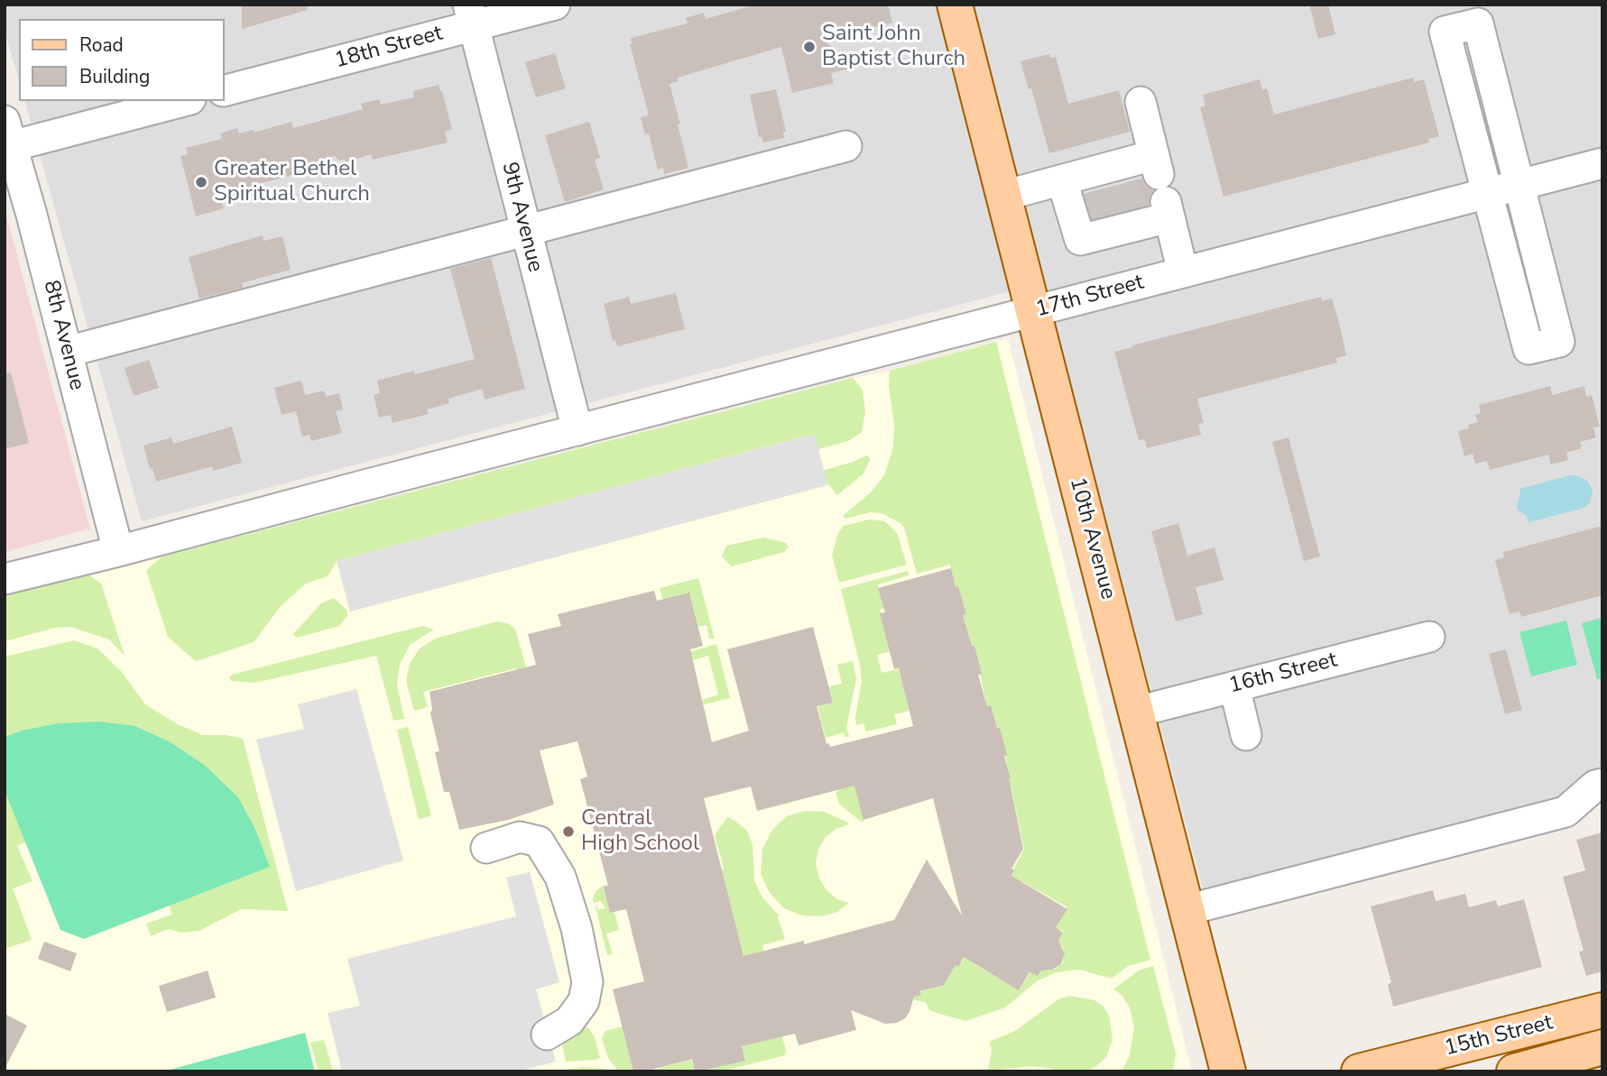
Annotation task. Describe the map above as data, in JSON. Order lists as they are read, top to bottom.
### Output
{
  "streets": {
    "main road": ["10th Avenue", "15th Street"],
    "street": [
      "18th Street",
      "9th Avenue",
      "17th Street",
      "8th Avenue",
      "16th Street"
    ]
  },
  "crossings": [
    ["18th Street", "9th Avenue"],
    ["9th Avenue", "17th Street"],
    ["17th Street", "8th Avenue"],
    ["17th Street", "10th Avenue"],
    ["10th Avenue", "16th Street"]
  ],
  "places": ["Saint John Baptist Church", "Greater Bethel Spiritual Church", "Central High School"],
  "legend": ["Road", "Building"]
}
